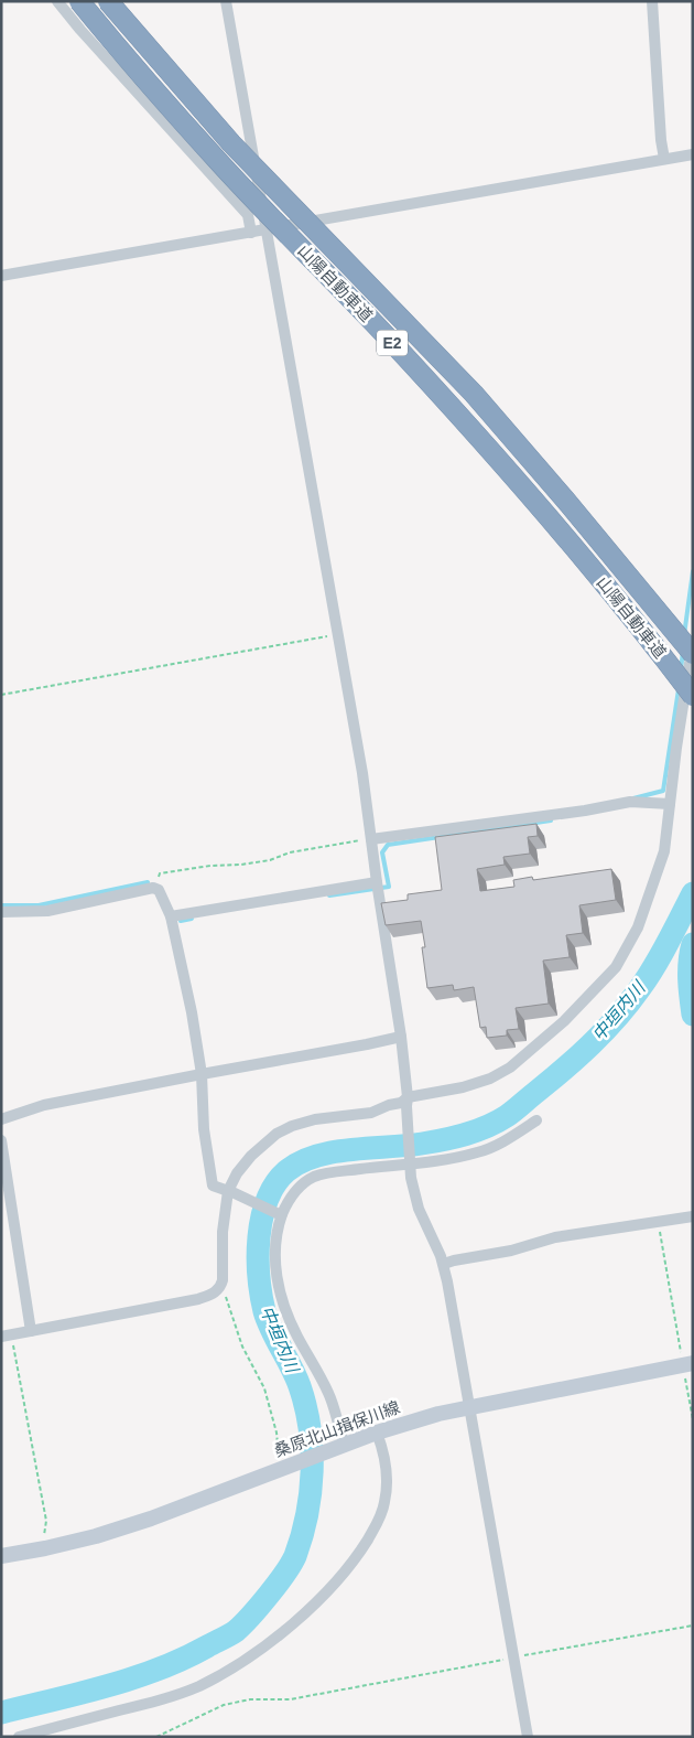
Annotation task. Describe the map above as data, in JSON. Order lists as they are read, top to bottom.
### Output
{
  "streets": {
    "highway": ["山陽自動車道", "E2"],
    "main road": ["桑原北山揖保川線"]
  },
  "water": ["中垣内川"]
}
